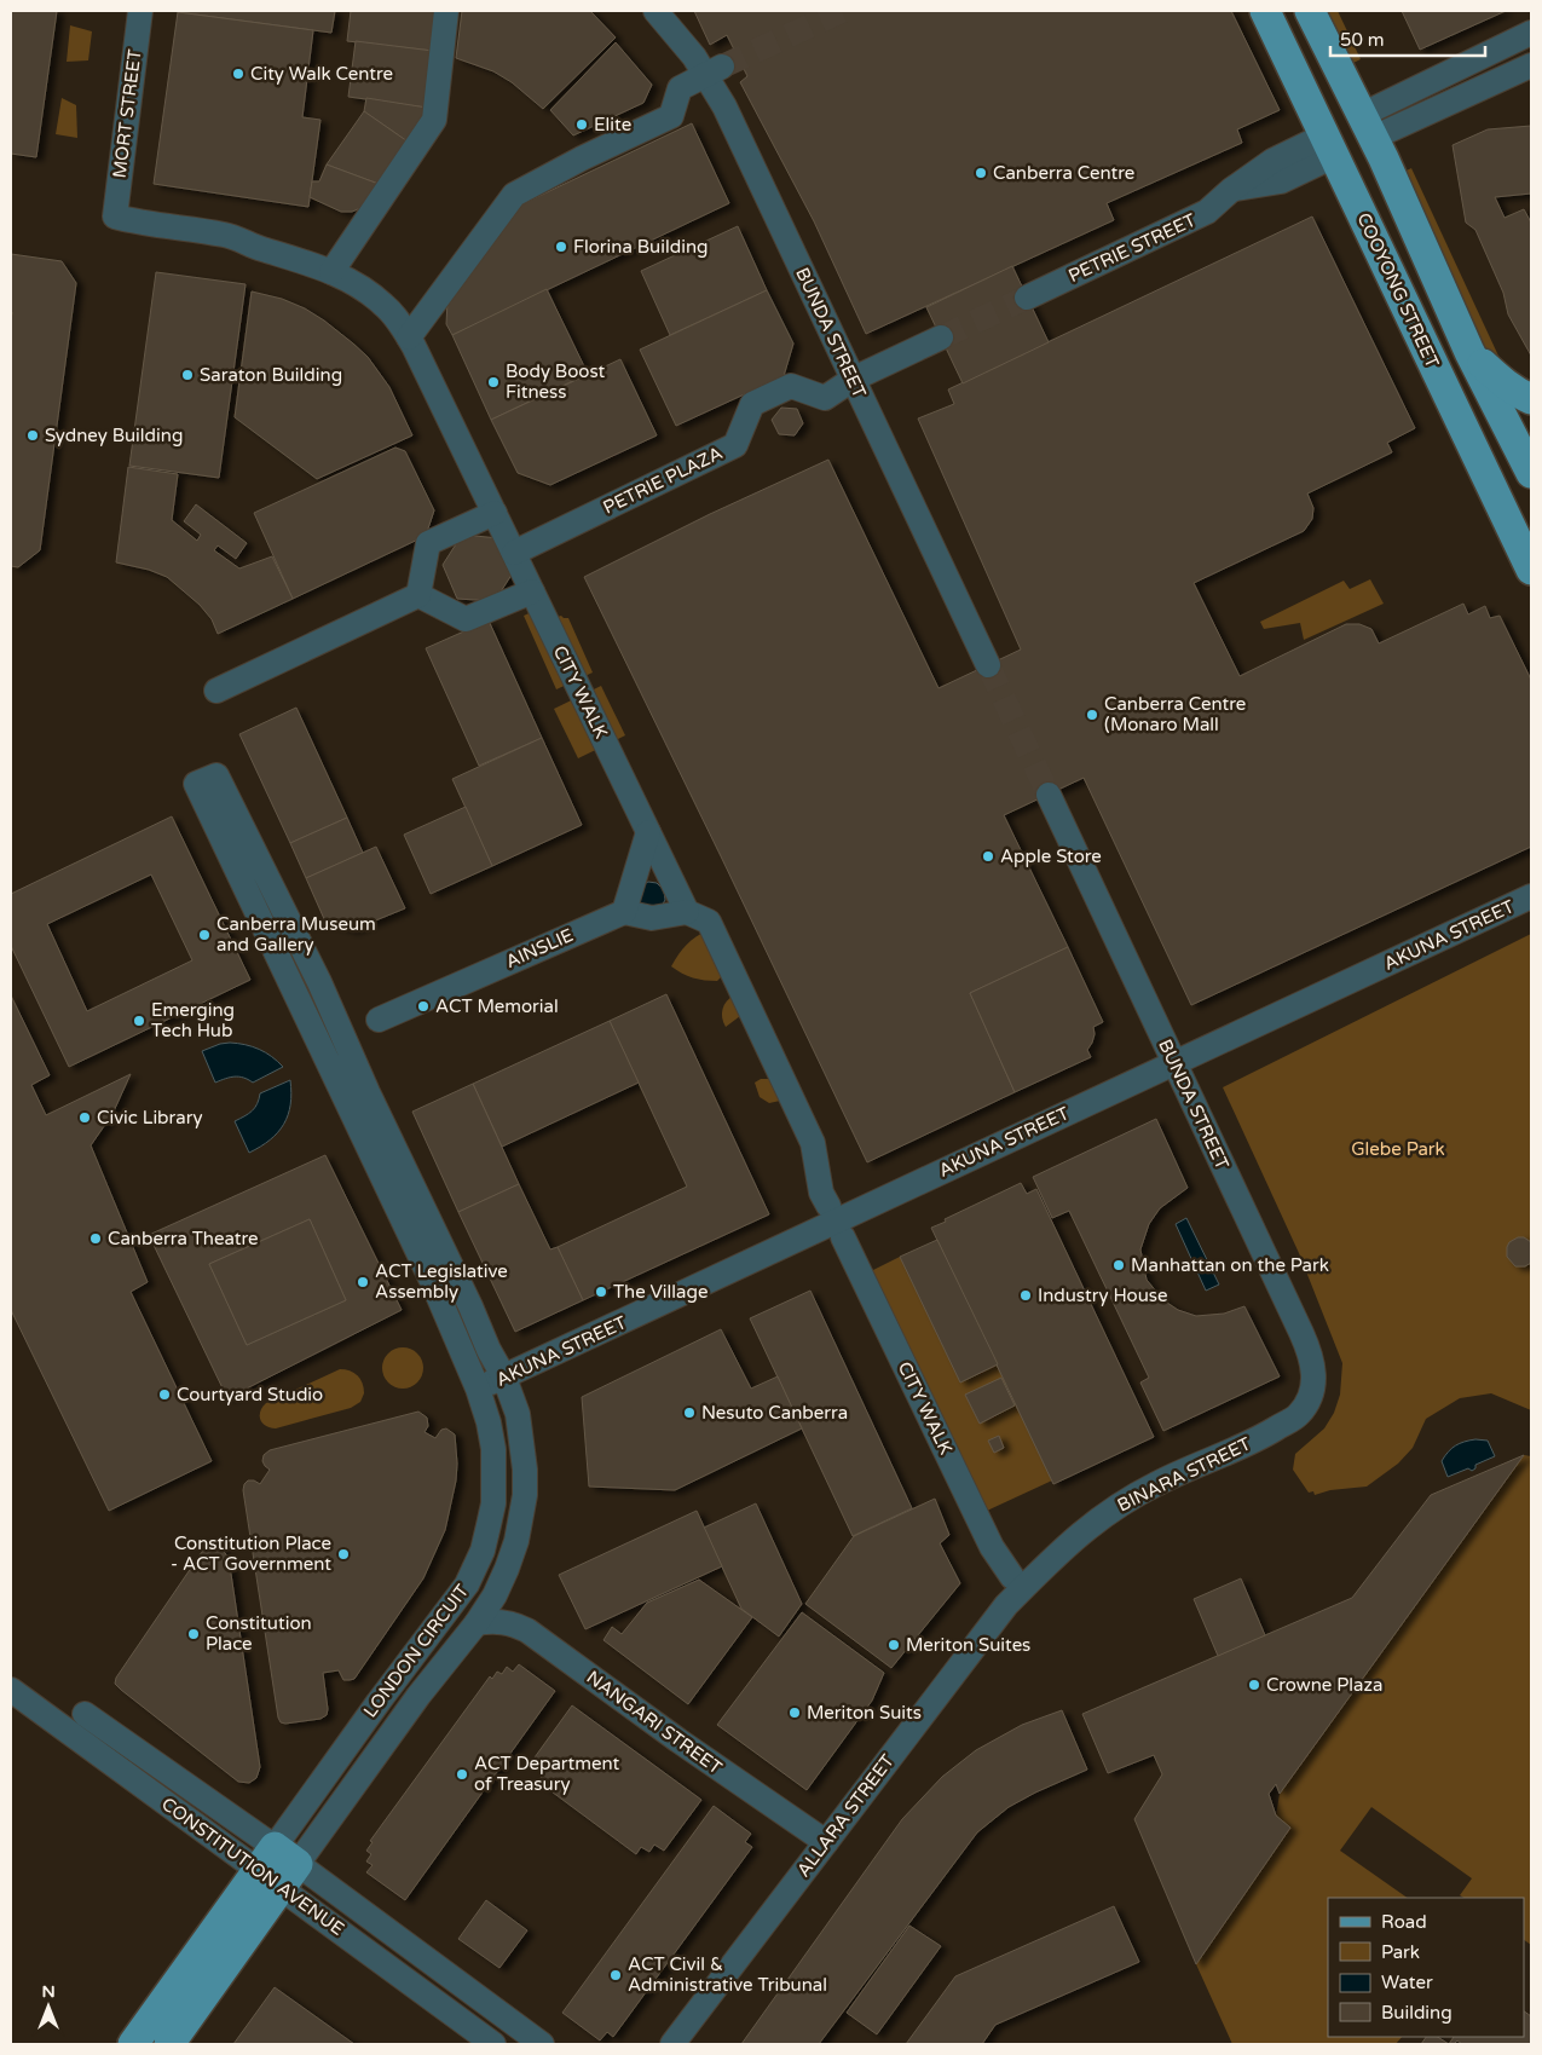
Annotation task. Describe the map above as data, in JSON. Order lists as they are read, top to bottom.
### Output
{
  "streets": {
    "main road": ["PETRIE STREET", "COOYONG STREET", "LONDON CIRCUIT"],
    "street": [
      "MORT STREET",
      "BUNDA STREET",
      "PETRIE PLAZA",
      "CITY WALK",
      "AKUNA STREET",
      "AINSLIE",
      "BINARA STREET",
      "NANGARI STREET",
      "ALLARA STREET",
      "CONSTITUTION AVENUE"
    ]
  },
  "crossings": [
    ["MORT STREET", "CITY WALK"],
    ["PETRIE STREET", "COOYONG STREET"],
    ["BUNDA STREET", "PETRIE PLAZA"],
    ["BUNDA STREET", "AKUNA STREET"],
    ["BUNDA STREET", "BINARA STREET"],
    ["PETRIE PLAZA", "CITY WALK"],
    ["CITY WALK", "BINARA STREET"],
    ["CITY WALK", "ALLARA STREET"],
    ["AKUNA STREET", "LONDON CIRCUIT"],
    ["BINARA STREET", "ALLARA STREET"],
    ["LONDON CIRCUIT", "NANGARI STREET"],
    ["LONDON CIRCUIT", "CONSTITUTION AVENUE"],
    ["NANGARI STREET", "ALLARA STREET"]
  ],
  "parks": ["Glebe Park"],
  "places": [
    "City Walk Centre",
    "Elite",
    "Canberra Centre",
    "Florina Building",
    "Saraton Building",
    "Body Boost Fitness",
    "Sydney Building",
    "Canberra Centre (Monaro Mall",
    "Apple Store",
    "Canberra Museum and Gallery",
    "ACT Memorial",
    "Emerging Tech Hub",
    "Civic Library",
    "Canberra Theatre",
    "Manhattan on the Park",
    "ACT Legislative Assembly",
    "The Village",
    "Industry House",
    "Courtyard Studio",
    "Nesuto Canberra",
    "Constitution Place - ACT Government",
    "Constitution Place",
    "Meriton Suites",
    "Crowne Plaza",
    "Meriton Suits",
    "ACT Department of Treasury",
    "ACT Civil & Administrative Tribunal"
  ],
  "legend": [
    "Road",
    "Park",
    "Water",
    "Building"
  ],
  "scale_bar": "50 m",
  "north": "top"
}
